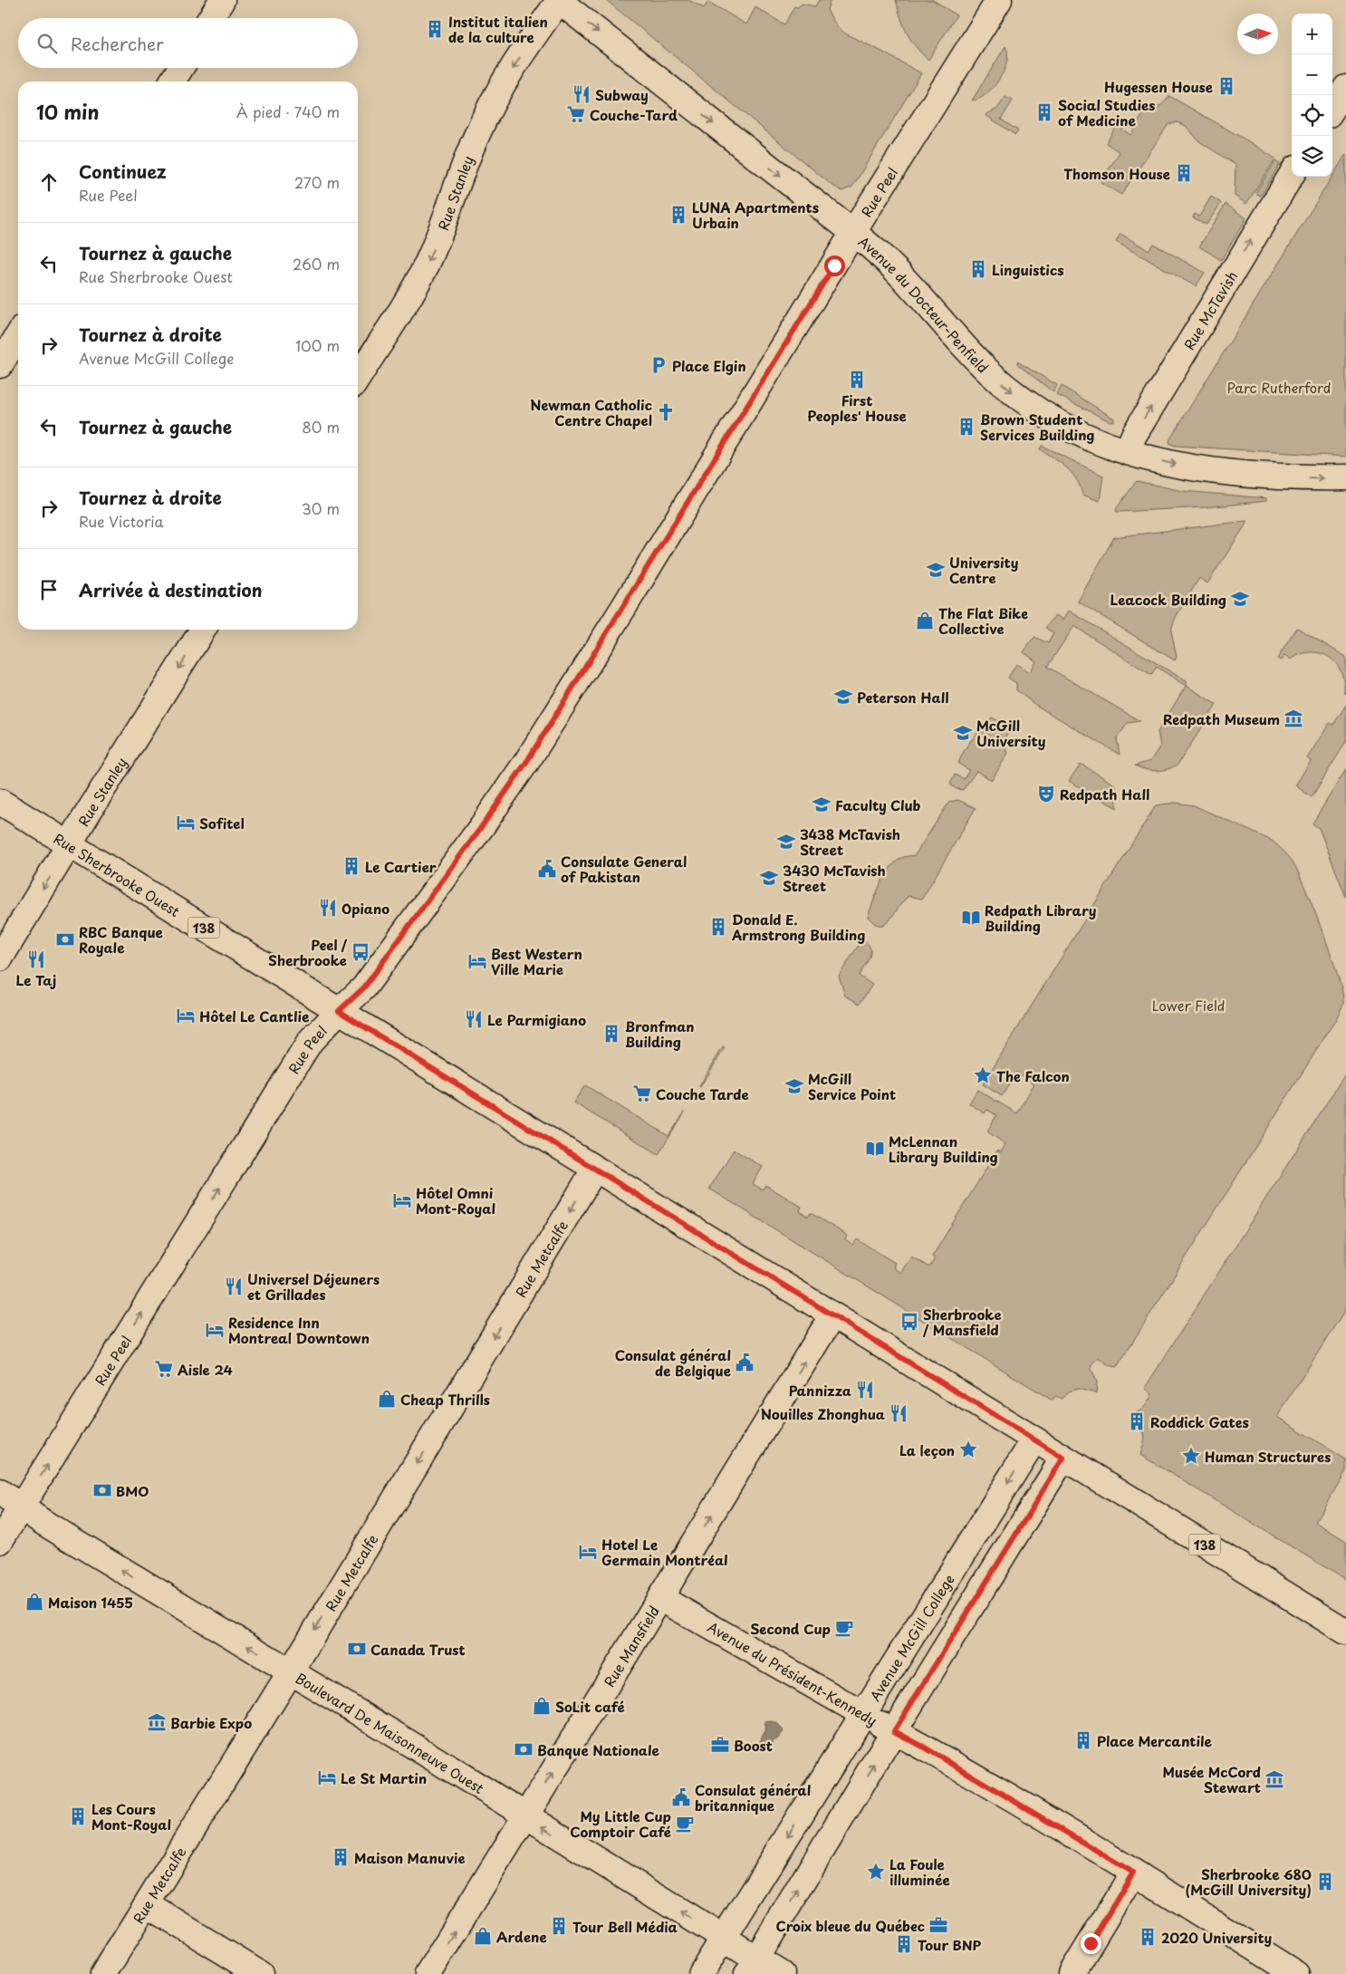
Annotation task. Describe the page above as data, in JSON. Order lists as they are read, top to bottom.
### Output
{
  "streets": {
    "street": [
      "Rue Stanley",
      "Rue Peel",
      "Avenue du Docteur-Penfield",
      "Rue McTavish",
      "Rue Sherbrooke Ouest",
      "138",
      "Rue Metcalfe",
      "Avenue McGill College",
      "Rue Mansfield",
      "Avenue du Président-Kennedy",
      "Boulevard De Maisonneuve Ouest"
    ]
  },
  "crossings": [
    ["Rue Stanley", "Avenue du Docteur-Penfield"],
    ["Rue Stanley", "Rue Sherbrooke Ouest"],
    ["Rue Peel", "Avenue du Docteur-Penfield"],
    ["Rue Peel", "Rue Sherbrooke Ouest"],
    ["Rue Peel", "Boulevard De Maisonneuve Ouest"],
    ["Avenue du Docteur-Penfield", "Rue McTavish"],
    ["Rue Sherbrooke Ouest", "Rue Metcalfe"],
    ["Rue Sherbrooke Ouest", "Avenue McGill College"],
    ["Rue Sherbrooke Ouest", "Rue Mansfield"],
    ["Rue Metcalfe", "Boulevard De Maisonneuve Ouest"],
    ["Avenue McGill College", "Avenue du Président-Kennedy"],
    ["Avenue McGill College", "Boulevard De Maisonneuve Ouest"],
    ["Rue Mansfield", "Avenue du Président-Kennedy"],
    ["Rue Mansfield", "Boulevard De Maisonneuve Ouest"]
  ],
  "one_way": [
    "Rue Stanley",
    "Avenue du Docteur-Penfield",
    "Rue McTavish",
    "Rue Metcalfe",
    "Rue Mansfield",
    "Boulevard De Maisonneuve Ouest"
  ],
  "parks": ["Parc Rutherford", "Lower Field"],
  "places": {
    "building": [
      "Institut italien de la culture",
      "Hugessen House",
      "Social Studies of Medicine",
      "Thomson House",
      "LUNA Apartments Urbain",
      "Linguistics",
      "First Peoples' House",
      "Brown Student Services Building",
      "Le Cartier",
      "Donald E. Armstrong Building",
      "Bronfman Building",
      "Roddick Gates",
      "Place Mercantile",
      "Les Cours Mont-Royal",
      "Maison Manuvie",
      "Sherbrooke 680 (McGill University)",
      "Tour Bell Média",
      "2020 University",
      "Tour BNP"
    ],
    "restaurant": [
      "Subway",
      "Opiano",
      "Le Taj",
      "Le Parmigiano",
      "Universel Déjeuners et Grillades",
      "Pannizza",
      "Nouilles Zhonghua"
    ],
    "supermarket": ["Couche-Tard", "Couche Tarde", "Aisle 24"],
    "parking": ["Place Elgin"],
    "church": ["Newman Catholic Centre Chapel"],
    "school or university": [
      "University Centre",
      "Leacock Building",
      "Peterson Hall",
      "McGill University",
      "Faculty Club",
      "3438 McTavish Street",
      "3430 McTavish Street",
      "McGill Service Point"
    ],
    "shop": [
      "The Flat Bike Collective",
      "Cheap Thrills",
      "Maison 1455",
      "SoLit café",
      "Ardene"
    ],
    "museum": ["Redpath Museum", "Barbie Expo", "Musée McCord Stewart"],
    "theatre": ["Redpath Hall"],
    "hotel": [
      "Sofitel",
      "Best Western Ville Marie",
      "Hôtel Le Cantlie",
      "Hôtel Omni Mont-Royal",
      "Residence Inn Montreal Downtown",
      "Hotel Le Germain Montréal",
      "Le St Martin"
    ],
    "public building": ["Consulate General of Pakistan", "Consulat général de Belgique", "Consulat général britannique"],
    "library": ["Redpath Library Building", "McLennan Library Building"],
    "bank": [
      "RBC Banque Royale",
      "BMO",
      "Canada Trust",
      "Banque Nationale"
    ],
    "bus stop": ["Peel / Sherbrooke", "Sherbrooke / Mansfield"],
    "place": [
      "The Falcon",
      "La leçon",
      "Human Structures",
      "La Foule illuminée"
    ],
    "cafe": ["Second Cup", "My Little Cup Comptoir Café"],
    "office": ["Boost", "Croix bleue du Québec"]
  },
  "north": "right",
  "page": {
    "map_buttons": ["+", "−"],
    "search": "Rechercher",
    "heading": ["10 min", "À pied · 740 m"],
    "list": [
      ["Continuez", "Rue Peel", "270 m"],
      ["Tournez à gauche", "Rue Sherbrooke Ouest", "260 m"],
      ["Tournez à droite", "Avenue McGill College", "100 m"],
      ["Tournez à gauche", "80 m"],
      ["Tournez à droite", "Rue Victoria", "30 m"],
      "Arrivée à destination"
    ]
  }
}
